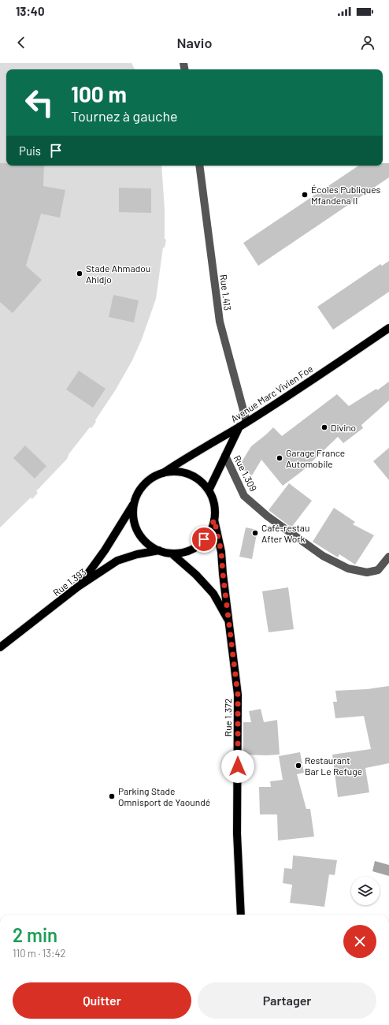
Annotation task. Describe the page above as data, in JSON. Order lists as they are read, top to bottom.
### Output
{
  "streets": {
    "main road": ["Avenue Marc Vivien Foe", "Rue 1.393", "Rue 1.372"],
    "street": ["Rue 1.413", "Rue 1.309"]
  },
  "crossings": [
    ["Rue 1.413", "Avenue Marc Vivien Foe"],
    ["Avenue Marc Vivien Foe", "Rue 1.393"],
    ["Avenue Marc Vivien Foe", "Rue 1.372"],
    ["Rue 1.393", "Rue 1.372"]
  ],
  "places": [
    "Écoles Publiques Mfandena II",
    "Stade Ahmadou Ahidjo",
    "Divino",
    "Garage France Automobile",
    "Café-restau After Work",
    "Restaurant Bar Le Refuge",
    "Parking Stade Omnisport de Yaoundé"
  ],
  "page": {
    "status": "13:40",
    "header": "Navio",
    "turn": ["100 m", "Tournez à gauche"],
    "then": "Puis",
    "heading": ["2 min", "110 m · 13:42"],
    "buttons": ["Quitter", "Partager"]
  }
}
